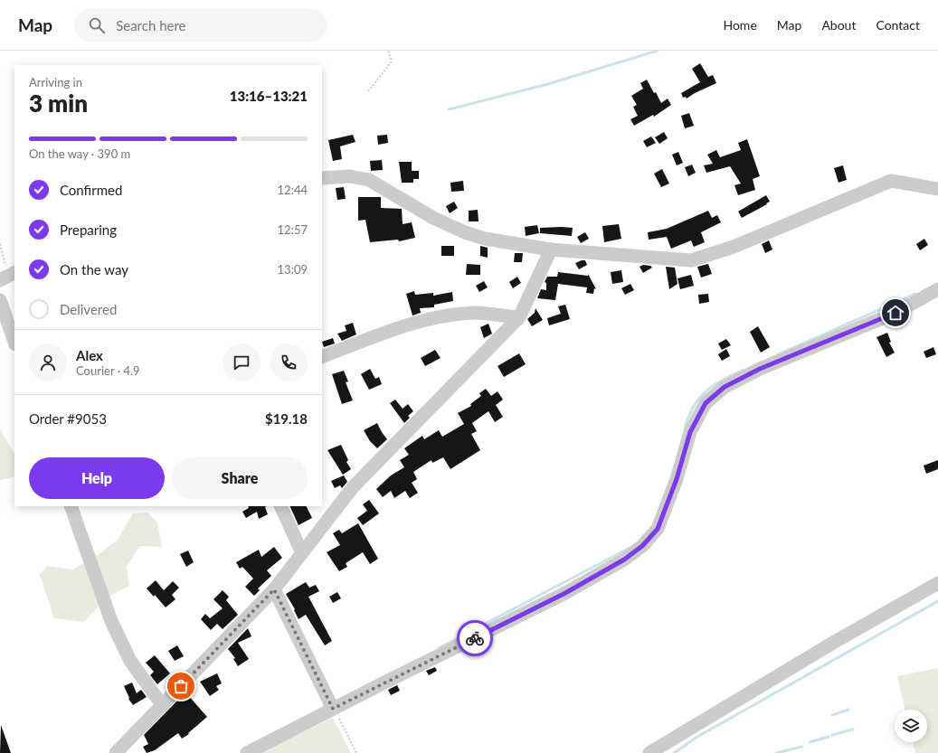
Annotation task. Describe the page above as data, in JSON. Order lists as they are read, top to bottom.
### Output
{
  "page": {
    "header": "Map",
    "search": "Search here",
    "nav": [
      "Home",
      "Map",
      "About",
      "Contact"
    ],
    "heading": ["3 min", "Arriving in", "13:16–13:21"],
    "panel": [
      "Alex",
      "Courier · 4.9",
      "Order #9053",
      "$19.18"
    ],
    "bar": "On the way · 390 m",
    "list": [
      ["Confirmed", "12:44"],
      ["Preparing", "12:57"],
      ["On the way", "13:09"],
      "Delivered"
    ],
    "buttons": ["Help", "Share"]
  }
}
